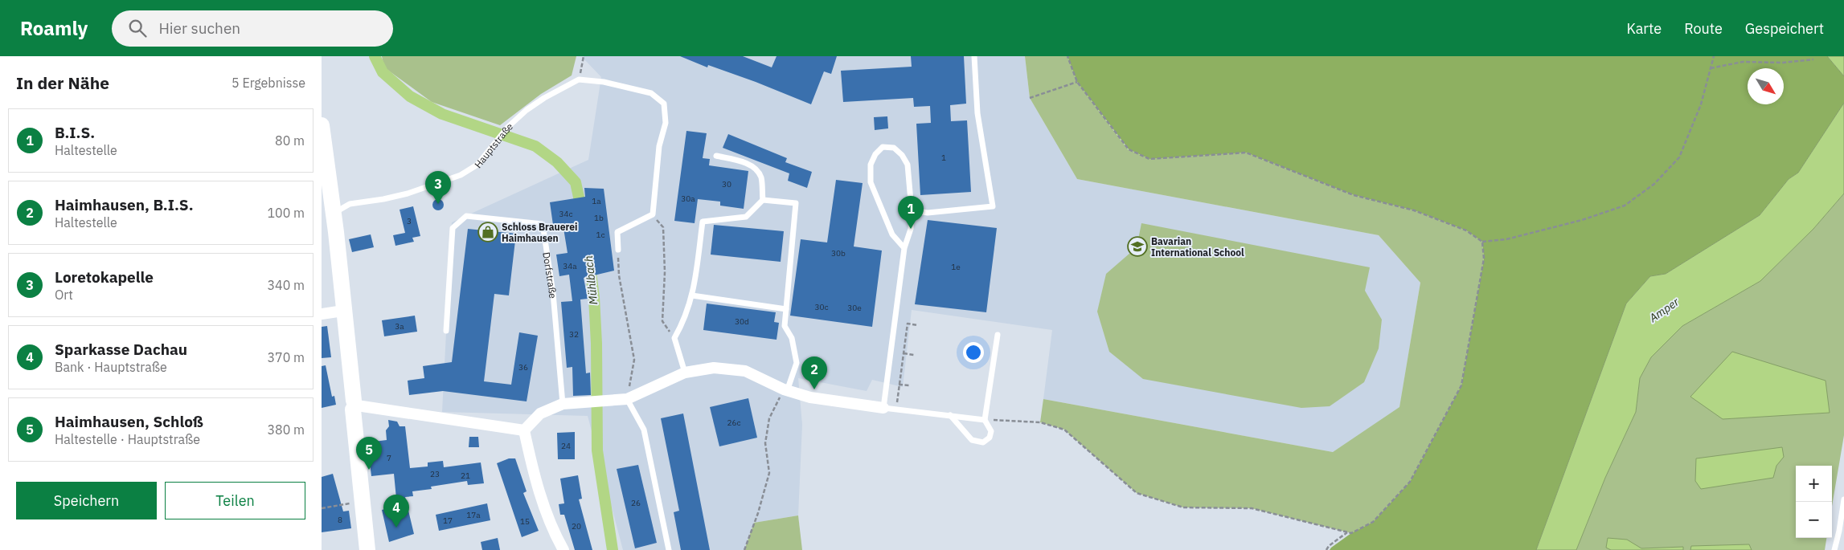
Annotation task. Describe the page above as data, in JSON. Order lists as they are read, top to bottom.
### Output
{
  "streets": {
    "lane": ["Hauptstraße", "Dorfstraße"]
  },
  "water": ["Mühlbach", "Amper"],
  "places": {
    "shop": ["Schloss Brauerei Haimhausen"],
    "school or university": ["Bavarian International School"]
  },
  "house_numbers": [
    "1",
    "30",
    "30a",
    "1a",
    "34c",
    "1b",
    "3",
    "1c",
    "30b",
    "34a",
    "1e",
    "30c",
    "30e",
    "30d",
    "3a",
    "32",
    "36",
    "26c",
    "24",
    "7",
    "23",
    "21",
    "26",
    "17a",
    "8",
    "17",
    "15",
    "20"
  ],
  "north": "bottom right",
  "page": {
    "header": "Roamly",
    "search": "Hier suchen",
    "nav": ["Karte", "Route", "Gespeichert"],
    "heading": ["In der Nähe", "5 Ergebnisse"],
    "list": [
      {
        "mark": "1",
        "name": "B.I.S.",
        "note": "Haltestelle",
        "value": "80 m"
      },
      {
        "mark": "2",
        "name": "Haimhausen, B.I.S.",
        "note": "Haltestelle",
        "value": "100 m"
      },
      {
        "mark": "3",
        "name": "Loretokapelle",
        "note": "Ort",
        "value": "340 m"
      },
      {
        "mark": "4",
        "name": "Sparkasse Dachau",
        "note": "Bank · Hauptstraße",
        "value": "370 m"
      },
      {
        "mark": "5",
        "name": "Haimhausen, Schloß",
        "note": "Haltestelle · Hauptstraße",
        "value": "380 m"
      }
    ],
    "pins": [
      "3",
      "1",
      "2",
      "5",
      "4"
    ],
    "map_buttons": ["+", "−"],
    "buttons": ["Speichern", "Teilen"]
  }
}
